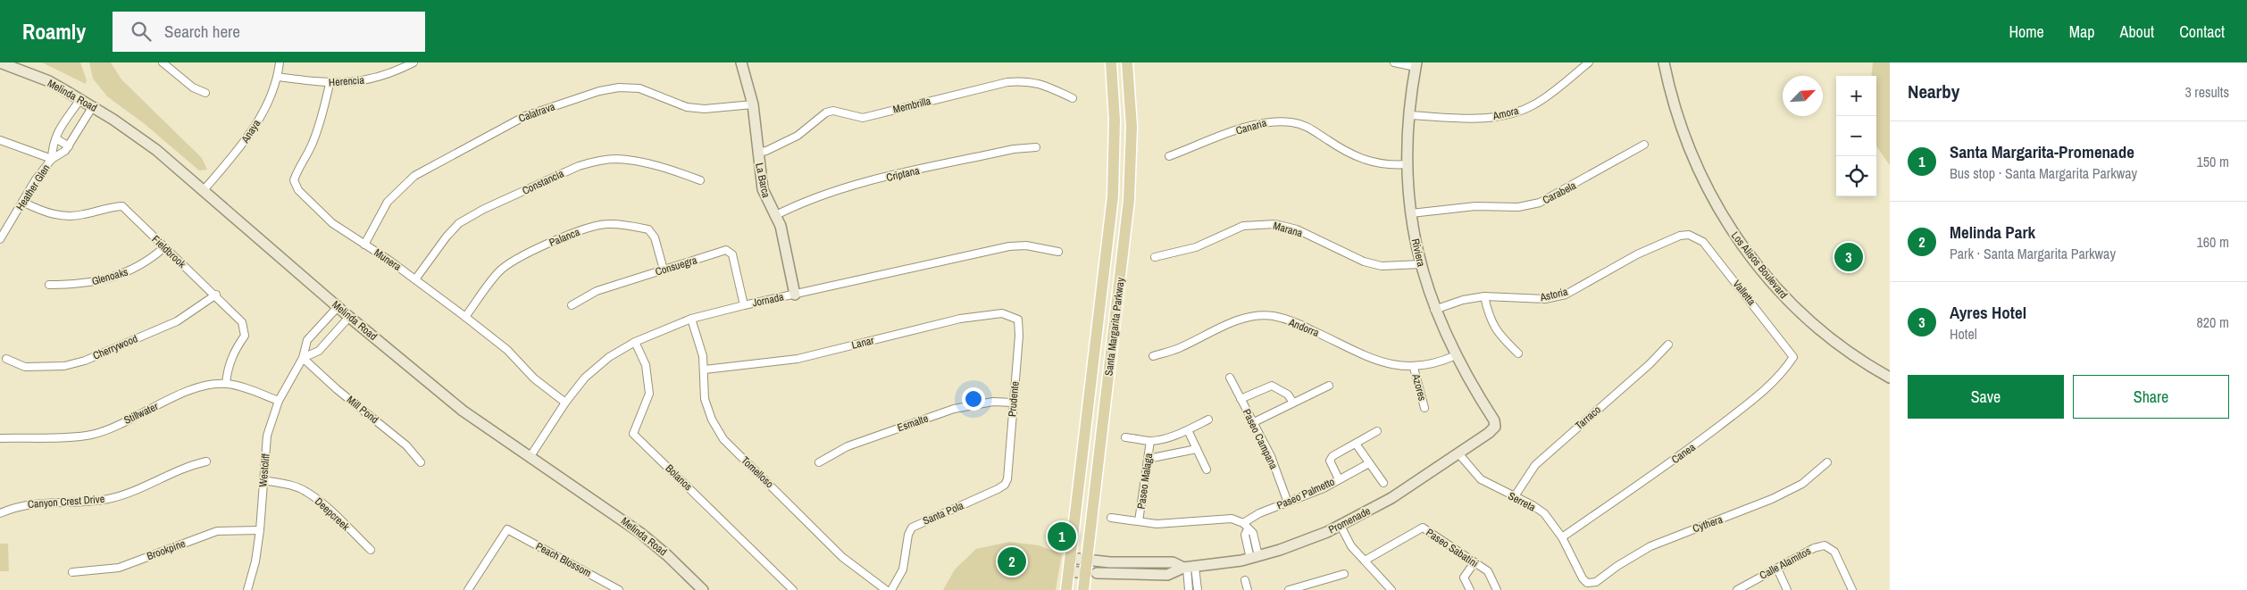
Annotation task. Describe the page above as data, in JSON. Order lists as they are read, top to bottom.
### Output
{
  "streets": {
    "main road": [
      "Melinda Road",
      "La Barca",
      "Riviera",
      "Los Alisos Boulevard",
      "Santa Margarita Parkway",
      "Promenade"
    ],
    "street": [
      "Herencia",
      "Membrilla",
      "Calatrava",
      "Amora",
      "Canaria",
      "Anaya",
      "Criptana",
      "Constancia",
      "Heather Glen",
      "Carabela",
      "Marana",
      "Palanca",
      "Fieldbrook",
      "Munera",
      "Consuegra",
      "Glenoaks",
      "Valletta",
      "Astoria",
      "Jornada",
      "Andorra",
      "Lanar",
      "Cherrywood",
      "Azores",
      "Prudente",
      "Mill Pond",
      "Stillwater",
      "Tarraco",
      "Esmalte",
      "Paseo Campana",
      "Canea",
      "Westcliff",
      "Tomelloso",
      "Bolanos",
      "Paseo Malaga",
      "Paseo Palmetto",
      "Canyon Crest Drive",
      "Serreta",
      "Santa Pola",
      "Deepcreek",
      "Cythera",
      "Paseo Sabatini",
      "Brookpine",
      "Peach Blossom",
      "Calle Alamitos"
    ]
  },
  "crossings": [
    ["Herencia", "Anaya"],
    ["Herencia", "Munera"],
    ["Melinda Road", "Anaya"],
    ["Melinda Road", "Heather Glen"],
    ["Melinda Road", "Jornada"],
    ["Melinda Road", "Westcliff"],
    ["Membrilla", "La Barca"],
    ["Calatrava", "La Barca"],
    ["Calatrava", "Munera"],
    ["Amora", "Riviera"],
    ["Canaria", "Riviera"],
    ["Criptana", "La Barca"],
    ["La Barca", "Jornada"],
    ["Constancia", "Munera"],
    ["Heather Glen", "Fieldbrook"],
    ["Carabela", "Riviera"],
    ["Marana", "Riviera"],
    ["Palanca", "Munera"],
    ["Palanca", "Consuegra"],
    ["Fieldbrook", "Glenoaks"],
    ["Fieldbrook", "Cherrywood"],
    ["Fieldbrook", "Stillwater"],
    ["Riviera", "Astoria"],
    ["Riviera", "Andorra"],
    ["Riviera", "Promenade"],
    ["Munera", "Jornada"],
    ["Consuegra", "Jornada"],
    ["Valletta", "Astoria"],
    ["Valletta", "Canea"],
    ["Jornada", "Tomelloso"],
    ["Jornada", "Bolanos"],
    ["Santa Margarita Parkway", "Promenade"],
    ["Andorra", "Azores"],
    ["Lanar", "Prudente"],
    ["Lanar", "Tomelloso"],
    ["Prudente", "Esmalte"],
    ["Prudente", "Santa Pola"],
    ["Mill Pond", "Westcliff"],
    ["Stillwater", "Westcliff"],
    ["Tarraco", "Serreta"],
    ["Paseo Campana", "Paseo Palmetto"],
    ["Canea", "Serreta"],
    ["Westcliff", "Deepcreek"],
    ["Westcliff", "Brookpine"],
    ["Serreta", "Promenade"],
    ["Serreta", "Cythera"]
  ],
  "north": "top right",
  "page": {
    "header": "Roamly",
    "search": "Search here",
    "nav": [
      "Home",
      "Map",
      "About",
      "Contact"
    ],
    "heading": ["Nearby", "3 results"],
    "map_buttons": ["+", "−"],
    "list": [
      {
        "mark": "1",
        "name": "Santa Margarita-Promenade",
        "note": "Bus stop · Santa Margarita Parkway",
        "value": "150 m"
      },
      {
        "mark": "2",
        "name": "Melinda Park",
        "note": "Park · Santa Margarita Parkway",
        "value": "160 m"
      },
      {
        "mark": "3",
        "name": "Ayres Hotel",
        "note": "Hotel",
        "value": "820 m"
      }
    ],
    "pins": ["3", "1", "2"],
    "buttons": ["Save", "Share"]
  }
}
